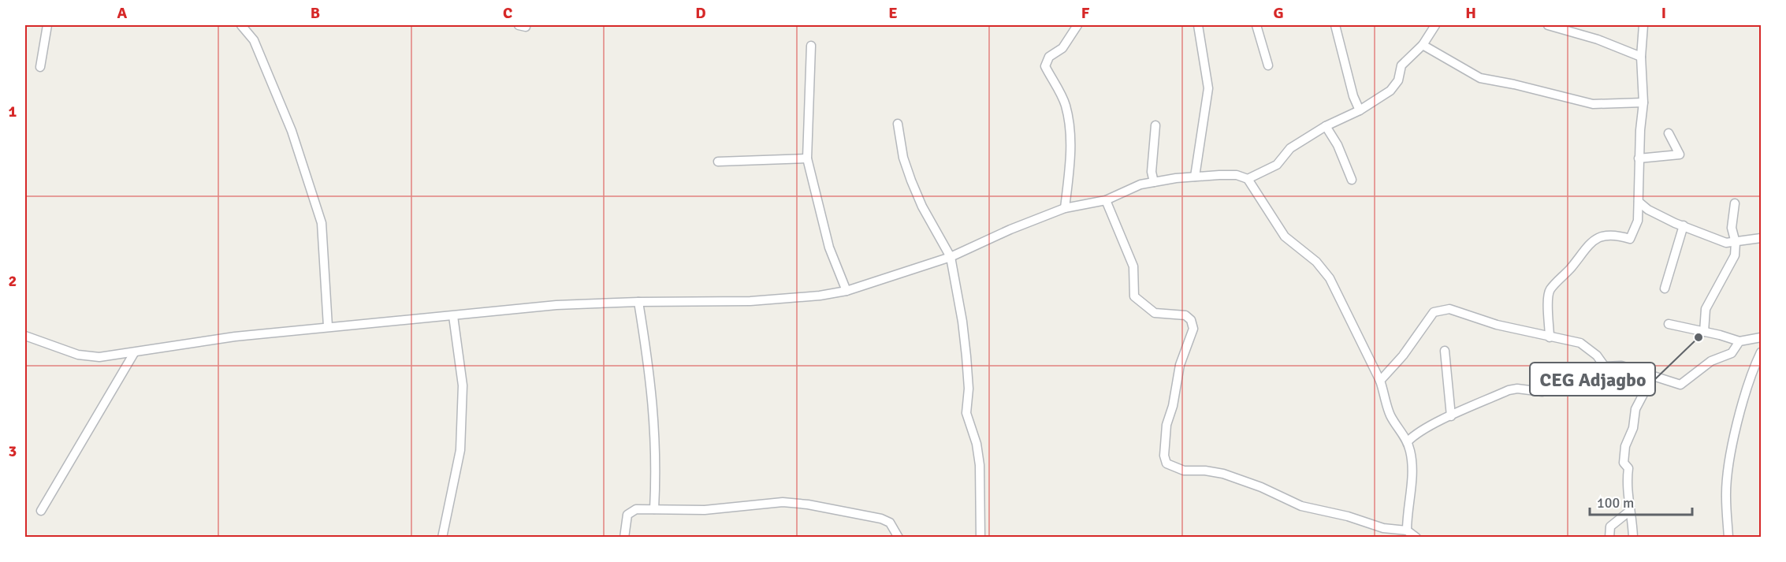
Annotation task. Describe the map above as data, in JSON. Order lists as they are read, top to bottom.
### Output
{
  "places": ["CEG Adjagbo"],
  "scale_bar": "100 m",
  "grid": {
    "columns": [
      "A",
      "B",
      "C",
      "D",
      "E",
      "F",
      "G",
      "H",
      "I"
    ],
    "rows": ["1", "2", "3"]
  }
}
